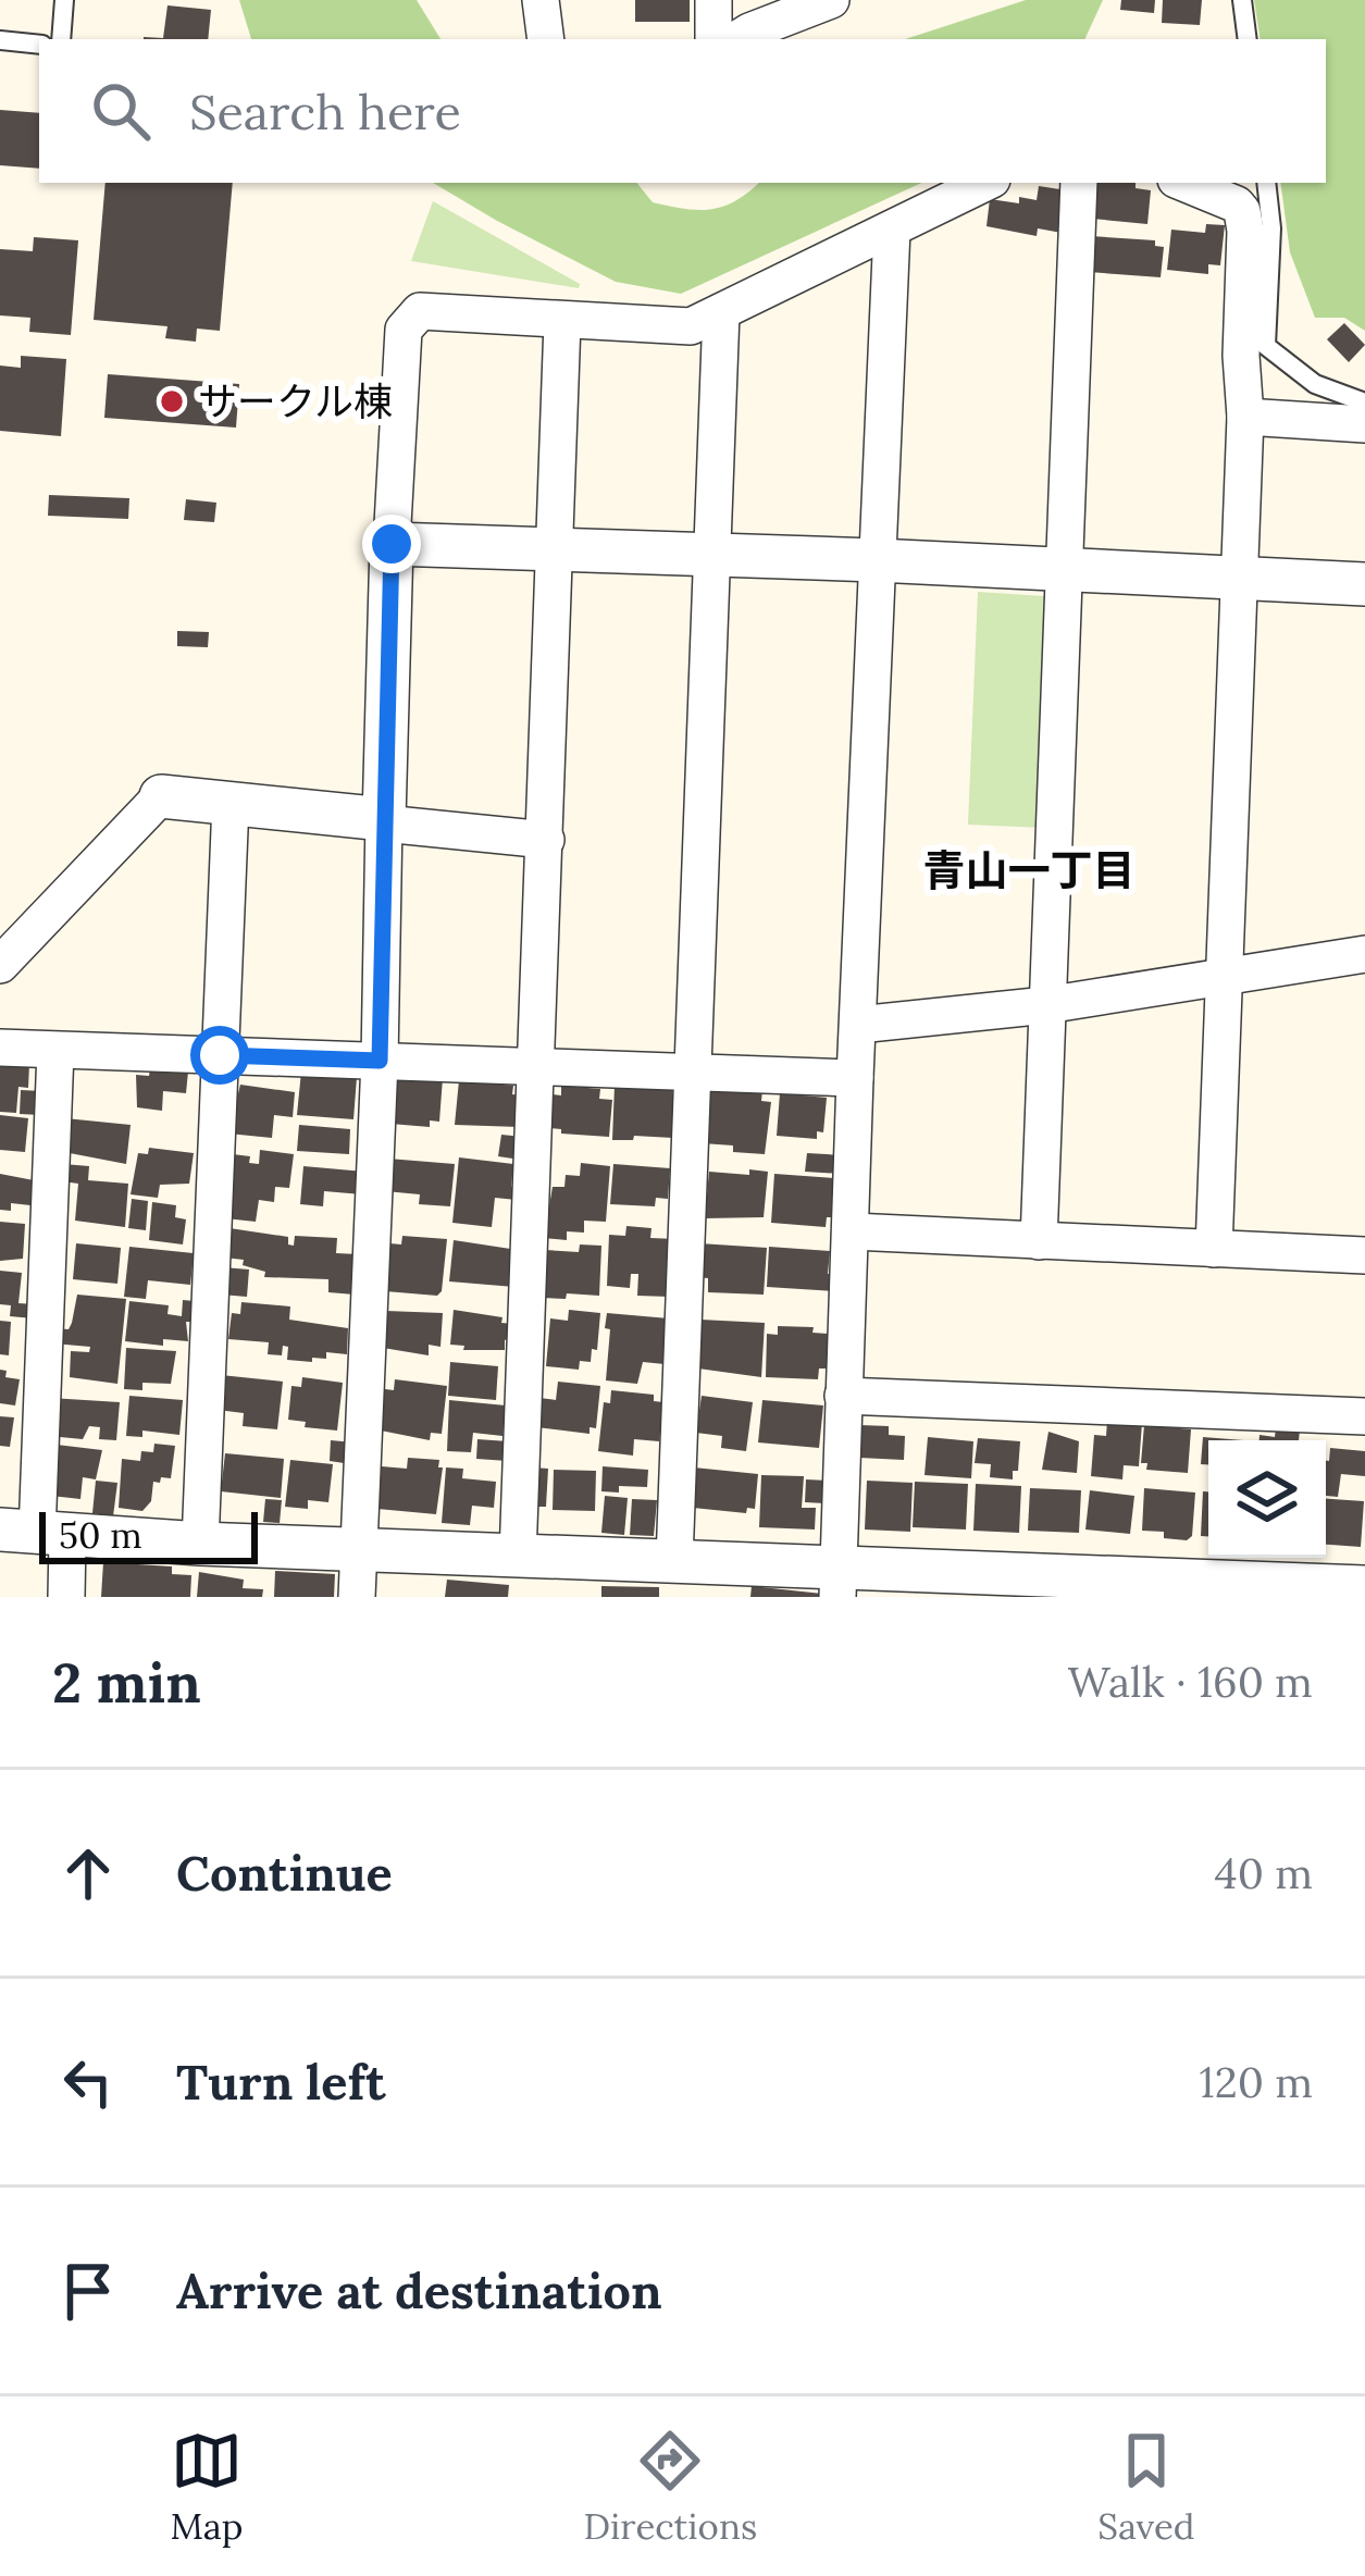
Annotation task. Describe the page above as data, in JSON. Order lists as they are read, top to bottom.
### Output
{
  "districts": ["青山一丁目"],
  "places": ["サークル棟"],
  "scale_bar": "50 m",
  "page": {
    "search": "Search here",
    "scale": "50 m",
    "heading": ["2 min", "Walk · 160 m"],
    "list": [
      ["Continue", "40 m"],
      ["Turn left", "120 m"],
      "Arrive at destination"
    ],
    "nav": ["Map", "Directions", "Saved"]
  }
}
